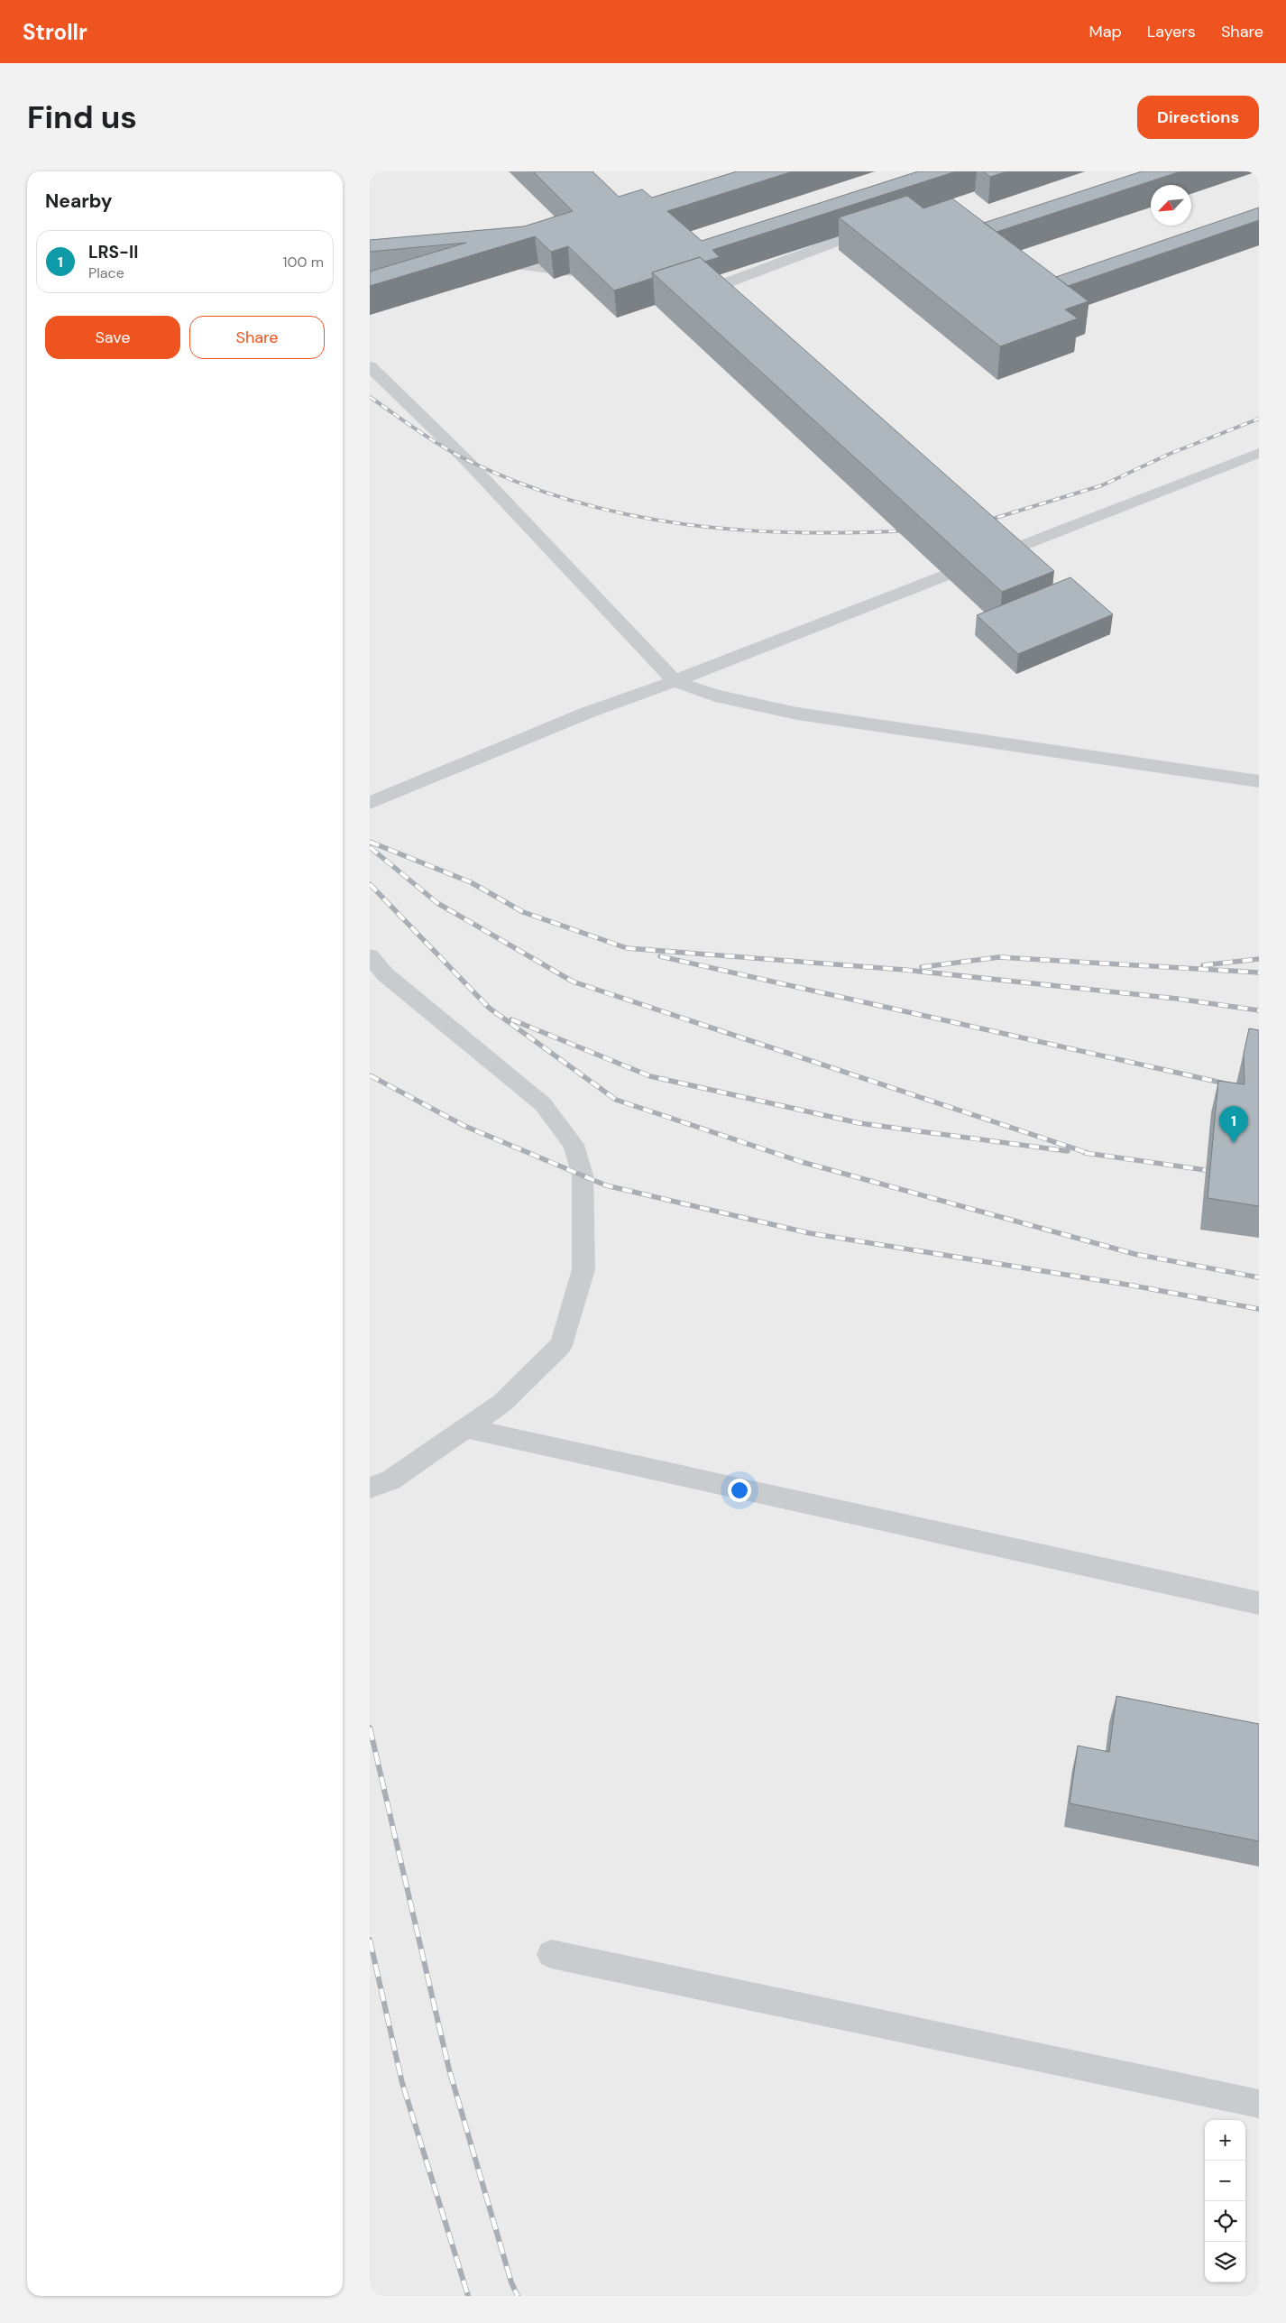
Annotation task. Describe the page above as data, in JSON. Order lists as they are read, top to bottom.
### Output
{
  "north": "bottom left",
  "page": {
    "header": "Strollr",
    "nav": ["Map", "Layers", "Share"],
    "buttons": [
      "Directions",
      ["Save", "Share"]
    ],
    "title": "Find us",
    "heading": "Nearby",
    "list": [
      {
        "mark": "1",
        "name": "LRS-II",
        "note": "Place",
        "value": "100 m"
      }
    ],
    "pins": "1",
    "map_buttons": ["+", "−"]
  }
}
